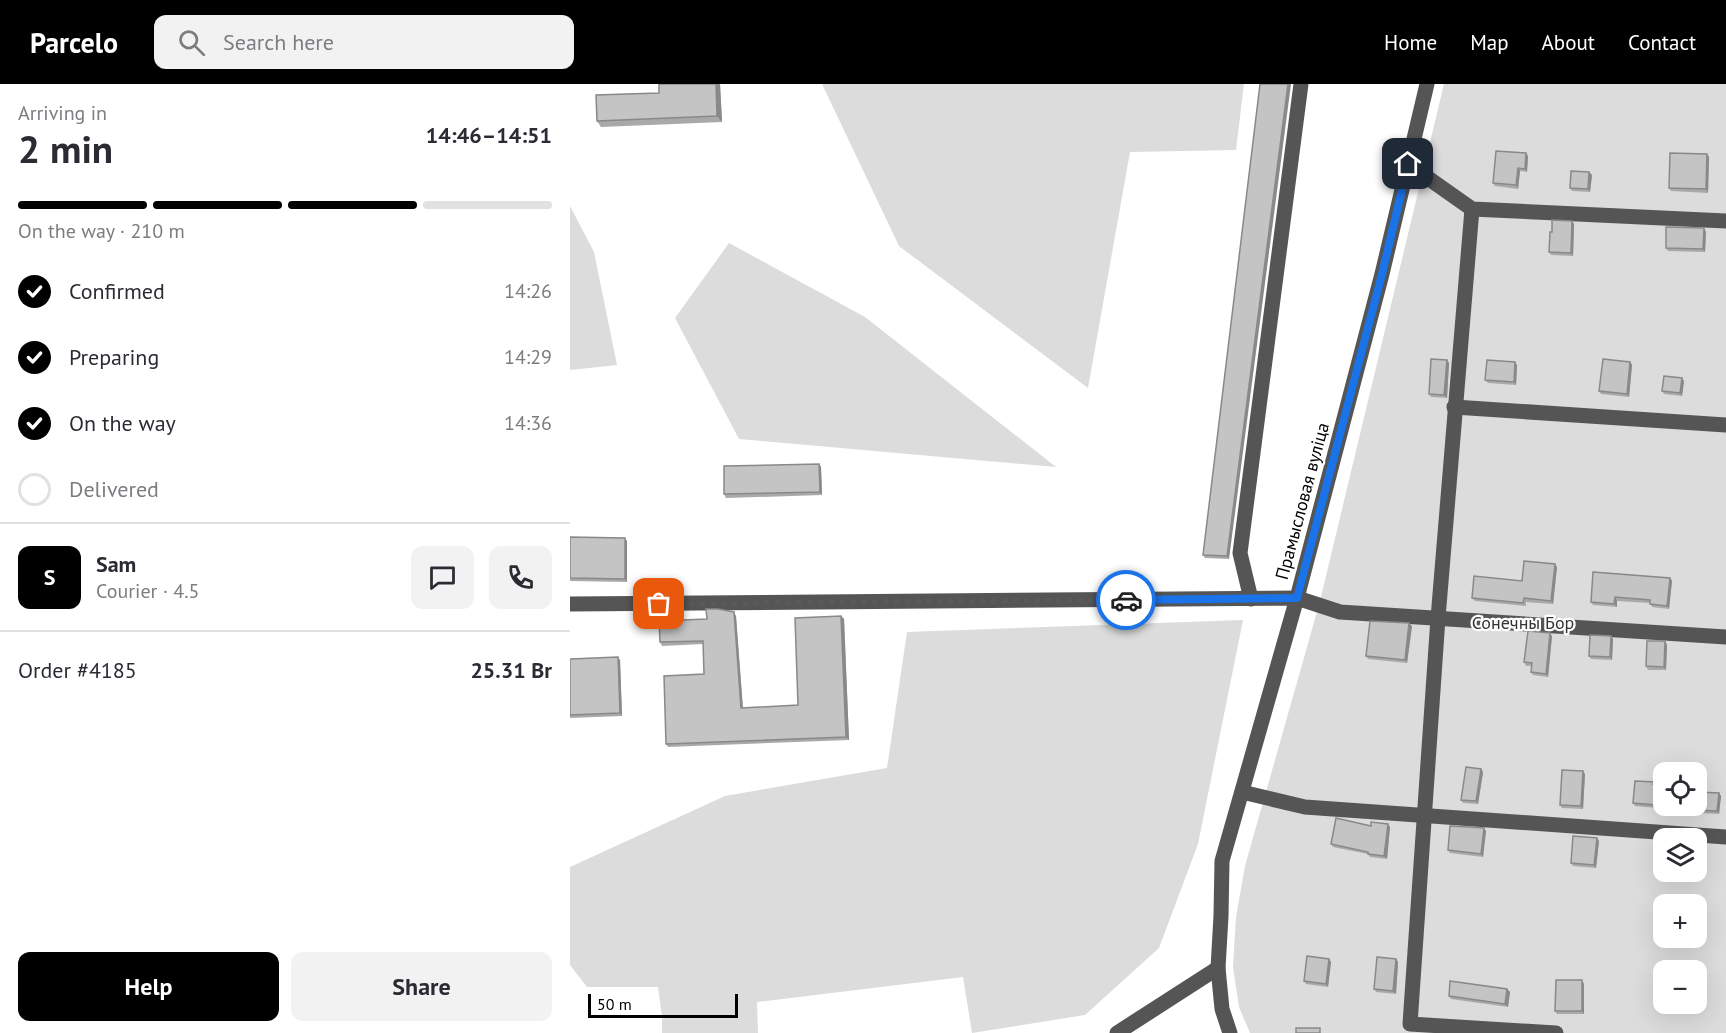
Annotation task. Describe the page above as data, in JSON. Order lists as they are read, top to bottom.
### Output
{
  "streets": {
    "street": ["Прамысловая вуліца"]
  },
  "parks": ["Сонечны Бор"],
  "scale_bar": "50 m",
  "page": {
    "header": "Parcelo",
    "search": "Search here",
    "nav": [
      "Home",
      "Map",
      "About",
      "Contact"
    ],
    "heading": ["2 min", "Arriving in", "14:46–14:51"],
    "panel": [
      "Sam",
      "Courier · 4.5",
      "Order #4185",
      "25.31 Br"
    ],
    "bar": "On the way · 210 m",
    "list": [
      ["Confirmed", "14:26"],
      ["Preparing", "14:29"],
      ["On the way", "14:36"],
      "Delivered"
    ],
    "round": "S",
    "map_buttons": ["+", "−"],
    "buttons": ["Help", "Share"],
    "scale": "50 m"
  }
}
